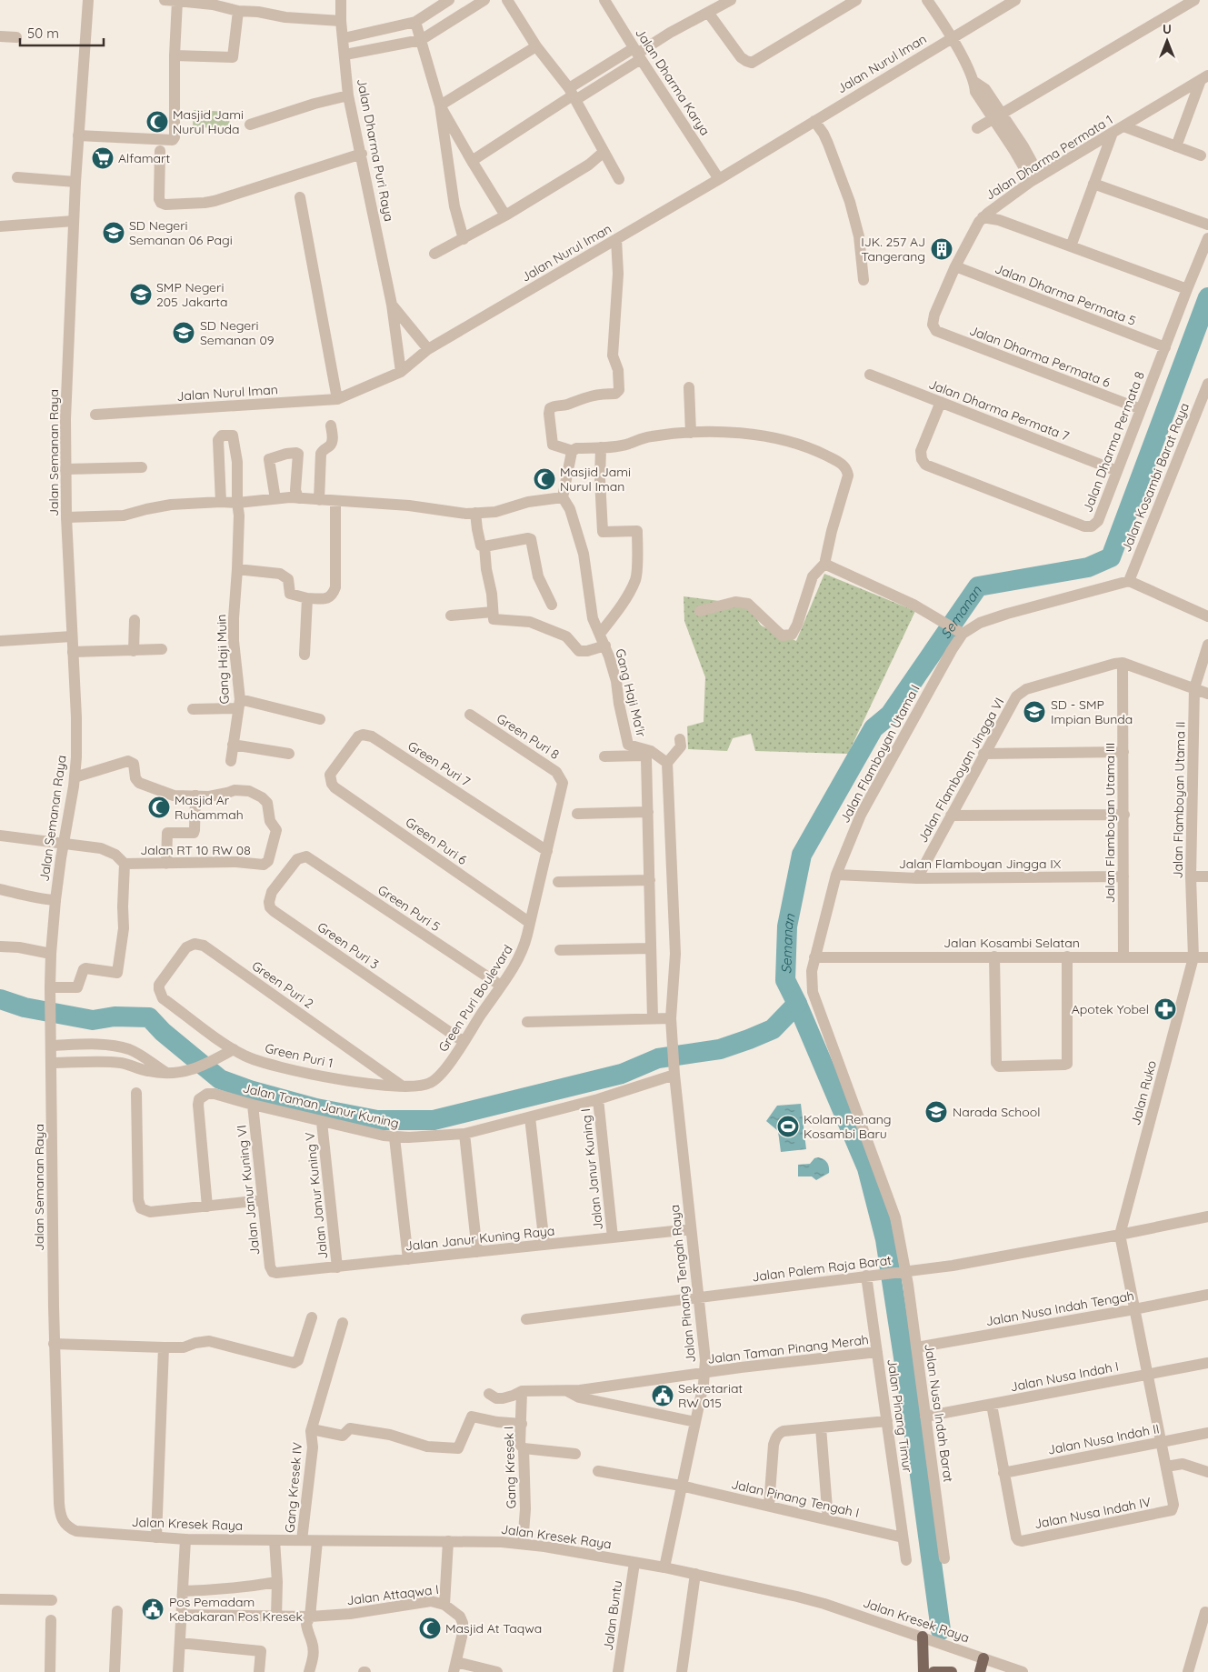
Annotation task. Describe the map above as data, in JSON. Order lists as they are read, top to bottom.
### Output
{
  "streets": {
    "street": [
      "Jalan Nurul Iman",
      "Jalan Dharma Karya",
      "Jalan Dharma Puri Raya",
      "Jalan Dharma Permata 1",
      "Jalan Dharma Permata 5",
      "Jalan Dharma Permata 6",
      "Jalan Dharma Permata 7",
      "Jalan Dharma Permata 8",
      "Jalan Semanan Raya",
      "Jalan Kosambi Barat Raya",
      "Gang Haji Muin",
      "Gang Haji Ma'ir",
      "Green Puri 8",
      "Jalan Flamboyan Utama I",
      "Green Puri 7",
      "Jalan Flamboyan Jingga VI",
      "Jalan Flamboyan Utama II",
      "Jalan Flamboyan Utama III",
      "Green Puri 6",
      "Jalan RT 10 RW 08",
      "Jalan Flamboyan Jingga IX",
      "Green Puri 5",
      "Jalan Kosambi Selatan",
      "Green Puri 3",
      "Green Puri 2",
      "Green Puri Boulevard",
      "Green Puri 1",
      "Jalan Ruko",
      "Jalan Taman Janur Kuning",
      "Jalan Janur Kuning I",
      "Jalan Janur Kuning VI",
      "Jalan Janur Kuning V",
      "Jalan Janur Kuning Raya",
      "Jalan Palem Raja Barat",
      "Jalan Pinang Tengah Raya",
      "Jalan Nusa Indah Tengah",
      "Jalan Taman Pinang Merah",
      "Jalan Nusa Indah I",
      "Jalan Nusa Indah Barat",
      "Jalan Pinang Timur",
      "Jalan Nusa Indah II",
      "Gang Kresek I",
      "Gang Kresek IV",
      "Jalan Pinang Tengah I",
      "Jalan Nusa Indah IV",
      "Jalan Kresek Raya",
      "Jalan Attaqwa I",
      "Jalan Buntu"
    ]
  },
  "crossings": [
    ["Jalan Nurul Iman", "Jalan Dharma Karya"],
    ["Jalan Nurul Iman", "Jalan Dharma Puri Raya"],
    ["Jalan Dharma Permata 1", "Jalan Dharma Permata 5"],
    ["Jalan Dharma Permata 1", "Jalan Dharma Permata 6"],
    ["Jalan Dharma Permata 5", "Jalan Dharma Permata 8"],
    ["Jalan Dharma Permata 6", "Jalan Dharma Permata 8"],
    ["Jalan Dharma Permata 7", "Jalan Dharma Permata 8"],
    ["Jalan Semanan Raya", "Jalan RT 10 RW 08"],
    ["Jalan Semanan Raya", "Jalan Kresek Raya"],
    ["Jalan Kosambi Barat Raya", "Jalan Flamboyan Utama I"],
    ["Gang Haji Ma'ir", "Jalan Pinang Tengah Raya"],
    ["Green Puri 8", "Green Puri Boulevard"],
    ["Jalan Flamboyan Utama I", "Jalan Flamboyan Jingga IX"],
    ["Jalan Flamboyan Utama I", "Jalan Kosambi Selatan"],
    ["Jalan Flamboyan Utama I", "Jalan Palem Raja Barat"],
    ["Jalan Flamboyan Utama I", "Jalan Nusa Indah Barat"],
    ["Green Puri 7", "Green Puri 6"],
    ["Green Puri 7", "Green Puri Boulevard"],
    ["Jalan Flamboyan Jingga VI", "Jalan Flamboyan Utama III"],
    ["Jalan Flamboyan Jingga VI", "Jalan Flamboyan Jingga IX"],
    ["Jalan Flamboyan Utama II", "Jalan Kosambi Selatan"],
    ["Jalan Flamboyan Utama II", "Jalan Ruko"],
    ["Jalan Flamboyan Utama III", "Jalan Flamboyan Jingga IX"],
    ["Jalan Flamboyan Utama III", "Jalan Kosambi Selatan"],
    ["Green Puri 6", "Green Puri Boulevard"],
    ["Green Puri 5", "Green Puri 3"],
    ["Green Puri 5", "Green Puri Boulevard"],
    ["Jalan Kosambi Selatan", "Jalan Ruko"],
    ["Green Puri 3", "Green Puri Boulevard"],
    ["Green Puri 2", "Green Puri Boulevard"],
    ["Green Puri 2", "Green Puri 1"],
    ["Green Puri Boulevard", "Green Puri 1"],
    ["Jalan Ruko", "Jalan Palem Raja Barat"],
    ["Jalan Taman Janur Kuning", "Jalan Janur Kuning I"],
    ["Jalan Taman Janur Kuning", "Jalan Janur Kuning VI"],
    ["Jalan Taman Janur Kuning", "Jalan Janur Kuning V"],
    ["Jalan Taman Janur Kuning", "Jalan Pinang Tengah Raya"],
    ["Jalan Janur Kuning I", "Jalan Janur Kuning Raya"],
    ["Jalan Janur Kuning VI", "Jalan Janur Kuning Raya"],
    ["Jalan Janur Kuning V", "Jalan Janur Kuning Raya"],
    ["Jalan Janur Kuning Raya", "Jalan Pinang Tengah Raya"],
    ["Jalan Palem Raja Barat", "Jalan Pinang Tengah Raya"],
    ["Jalan Palem Raja Barat", "Jalan Nusa Indah Barat"],
    ["Jalan Palem Raja Barat", "Jalan Pinang Timur"],
    ["Jalan Pinang Tengah Raya", "Jalan Taman Pinang Merah"],
    ["Jalan Pinang Tengah Raya", "Jalan Pinang Tengah I"],
    ["Jalan Pinang Tengah Raya", "Jalan Kresek Raya"],
    ["Jalan Nusa Indah Tengah", "Jalan Nusa Indah Barat"],
    ["Jalan Taman Pinang Merah", "Jalan Pinang Timur"],
    ["Jalan Taman Pinang Merah", "Gang Kresek I"],
    ["Jalan Nusa Indah I", "Jalan Nusa Indah Barat"],
    ["Jalan Pinang Timur", "Jalan Pinang Tengah I"],
    ["Jalan Nusa Indah II", "Jalan Nusa Indah IV"],
    ["Gang Kresek I", "Gang Kresek IV"],
    ["Gang Kresek I", "Jalan Kresek Raya"],
    ["Gang Kresek IV", "Jalan Kresek Raya"],
    ["Jalan Kresek Raya", "Jalan Attaqwa I"],
    ["Jalan Kresek Raya", "Jalan Buntu"]
  ],
  "water": ["Semanan"],
  "places": {
    "mosque": [
      "Masjid Jami Nurul Huda",
      "Masjid Jami Nurul Iman",
      "Masjid Ar Ruhammah",
      "Masjid At Taqwa"
    ],
    "supermarket": ["Alfamart"],
    "school or university": [
      "SD Negeri Semanan 06 Pagi",
      "SMP Negeri 205 Jakarta",
      "SD Negeri Semanan 09",
      "SD - SMP Impian Bunda",
      "Narada School"
    ],
    "building": ["IJK. 257 AJ Tangerang"],
    "pharmacy": ["Apotek Yobel"],
    "sports": ["Kolam Renang Kosambi Baru"],
    "public building": ["Sekretariat RW 015", "Pos Pemadam Kebakaran Pos Kresek"]
  },
  "scale_bar": "50 m",
  "north": "top"
}
